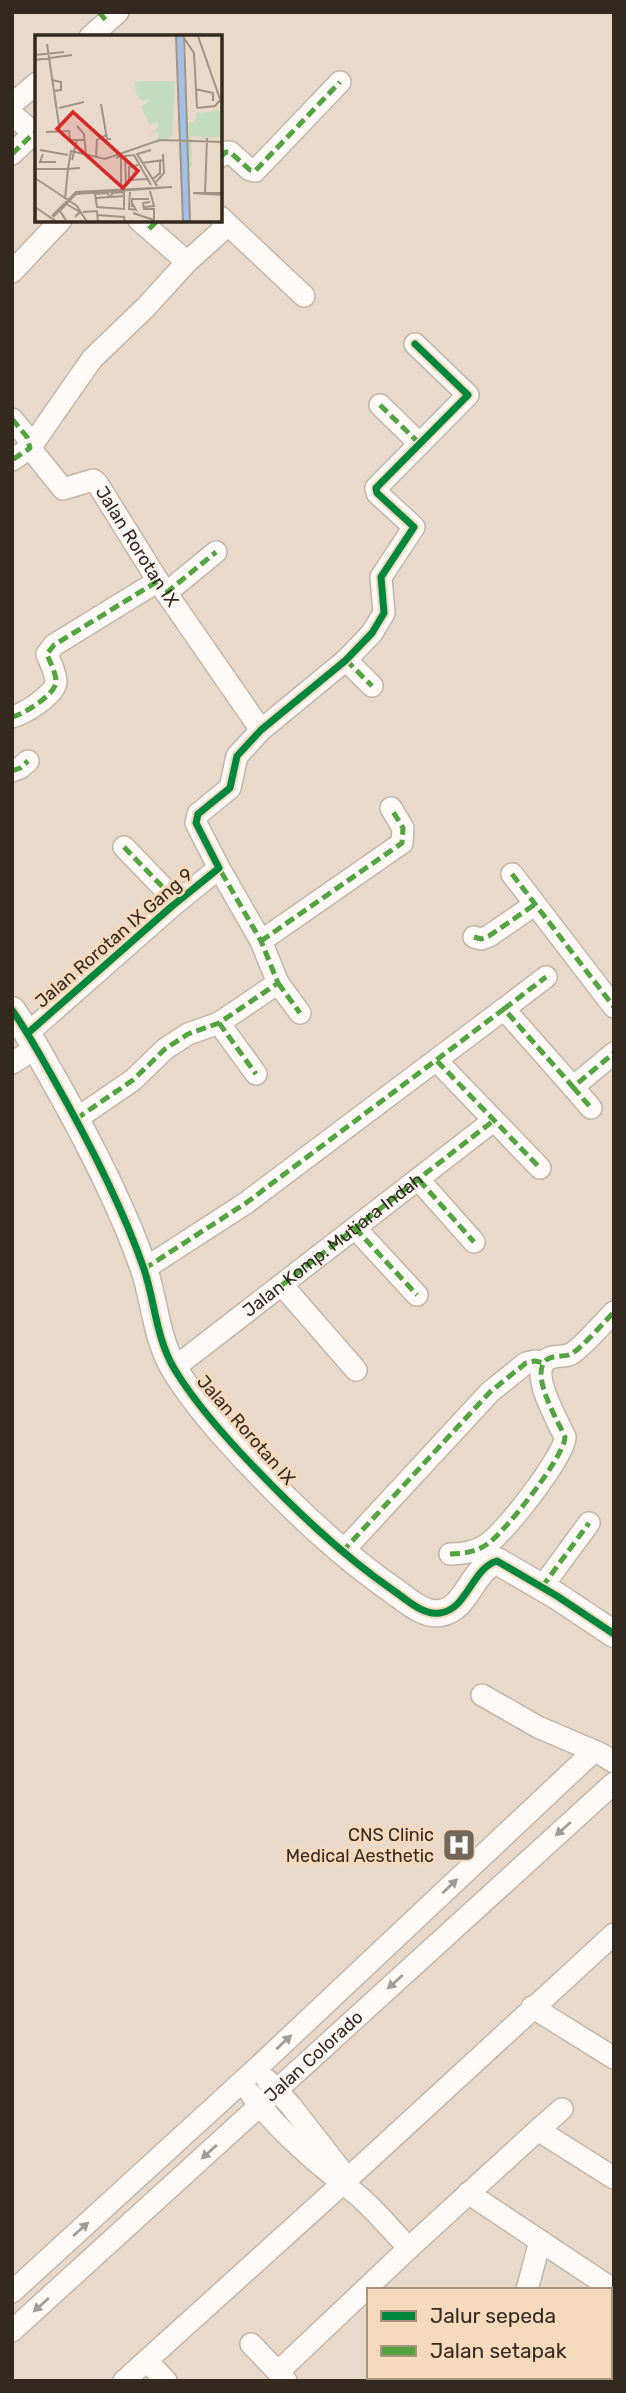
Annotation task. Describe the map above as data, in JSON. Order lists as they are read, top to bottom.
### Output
{
  "streets": {
    "street": [
      "Jalan Rorotan IX",
      "Jalan Rorotan IX Gang 9",
      "Jalan Komp. Mutiara Indah",
      "Jalan Colorado"
    ]
  },
  "crossings": [
    ["Jalan Rorotan IX", "Jalan Rorotan IX Gang 9"],
    ["Jalan Rorotan IX", "Jalan Komp. Mutiara Indah"]
  ],
  "places": {
    "hospital": ["CNS Clinic Medical Aesthetic"]
  },
  "legend": ["Jalur sepeda", "Jalan setapak"]
}
